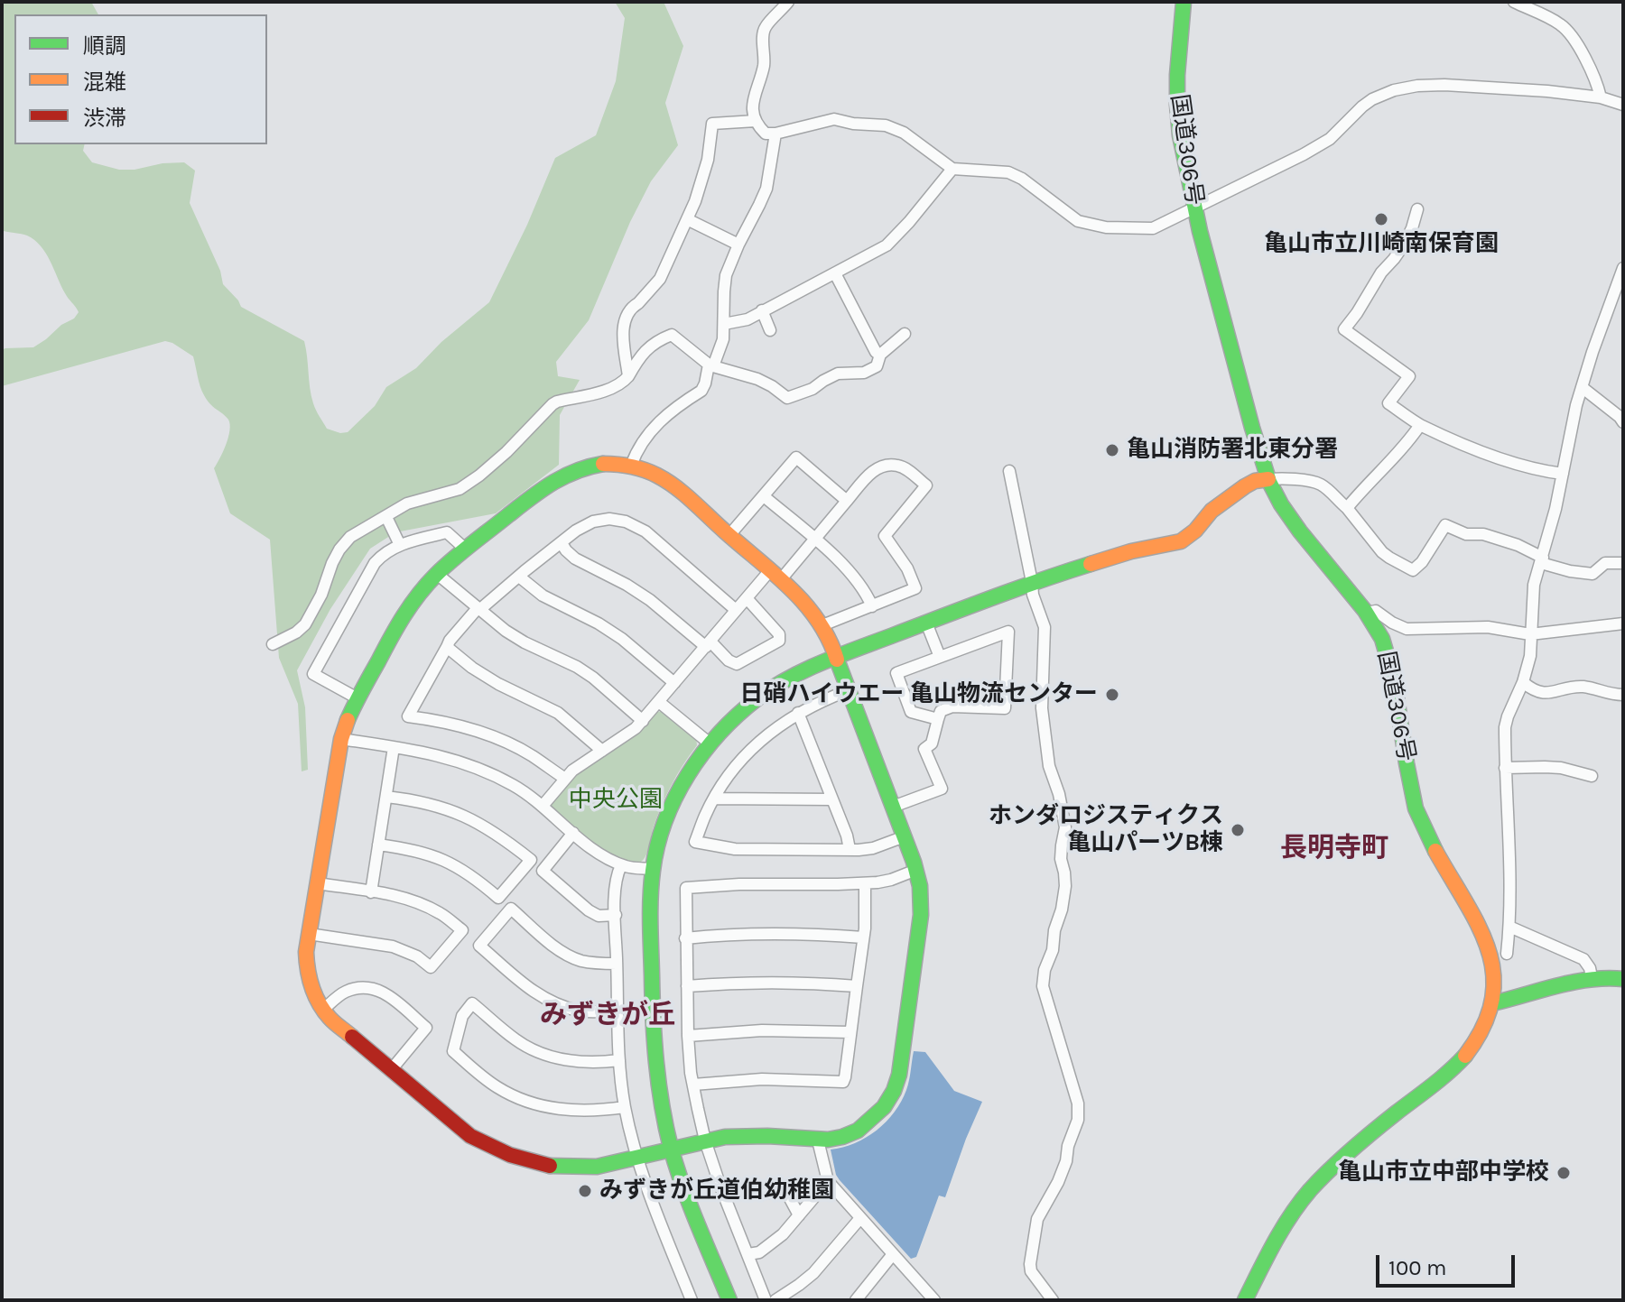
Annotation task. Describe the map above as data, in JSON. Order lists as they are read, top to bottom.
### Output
{
  "streets": {
    "main road": ["国道306号"]
  },
  "districts": ["長明寺町", "みずきが丘"],
  "parks": ["中央公園"],
  "places": [
    "亀山市立川崎南保育園",
    "亀山消防署北東分署",
    "日硝ハイウエー 亀山物流センター",
    "ホンダロジスティクス 亀山パーツB棟",
    "亀山市立中部中学校",
    "みずきが丘道伯幼稚園"
  ],
  "legend": ["順調", "混雑", "渋滞"],
  "scale_bar": "100 m"
}
